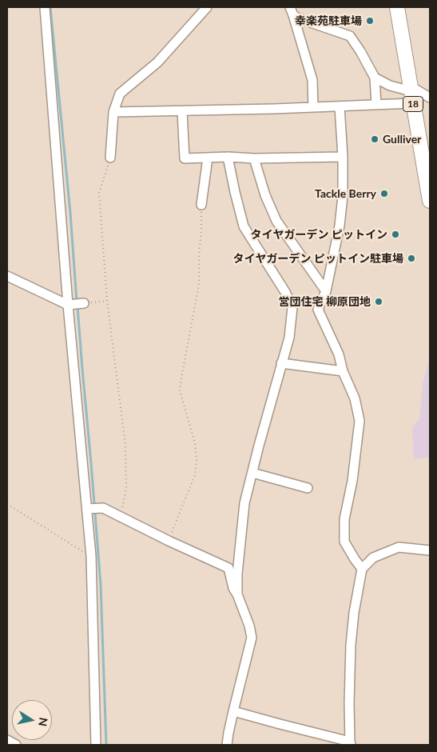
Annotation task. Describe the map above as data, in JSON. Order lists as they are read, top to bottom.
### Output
{
  "streets": {
    "highway": ["18"]
  },
  "places": [
    "幸楽苑駐車場",
    "Gulliver",
    "Tackle Berry",
    "タイヤガーデン ピットイン",
    "タイヤガーデン ピットイン駐車場",
    "営団住宅 柳原団地"
  ],
  "north": "right"
}
